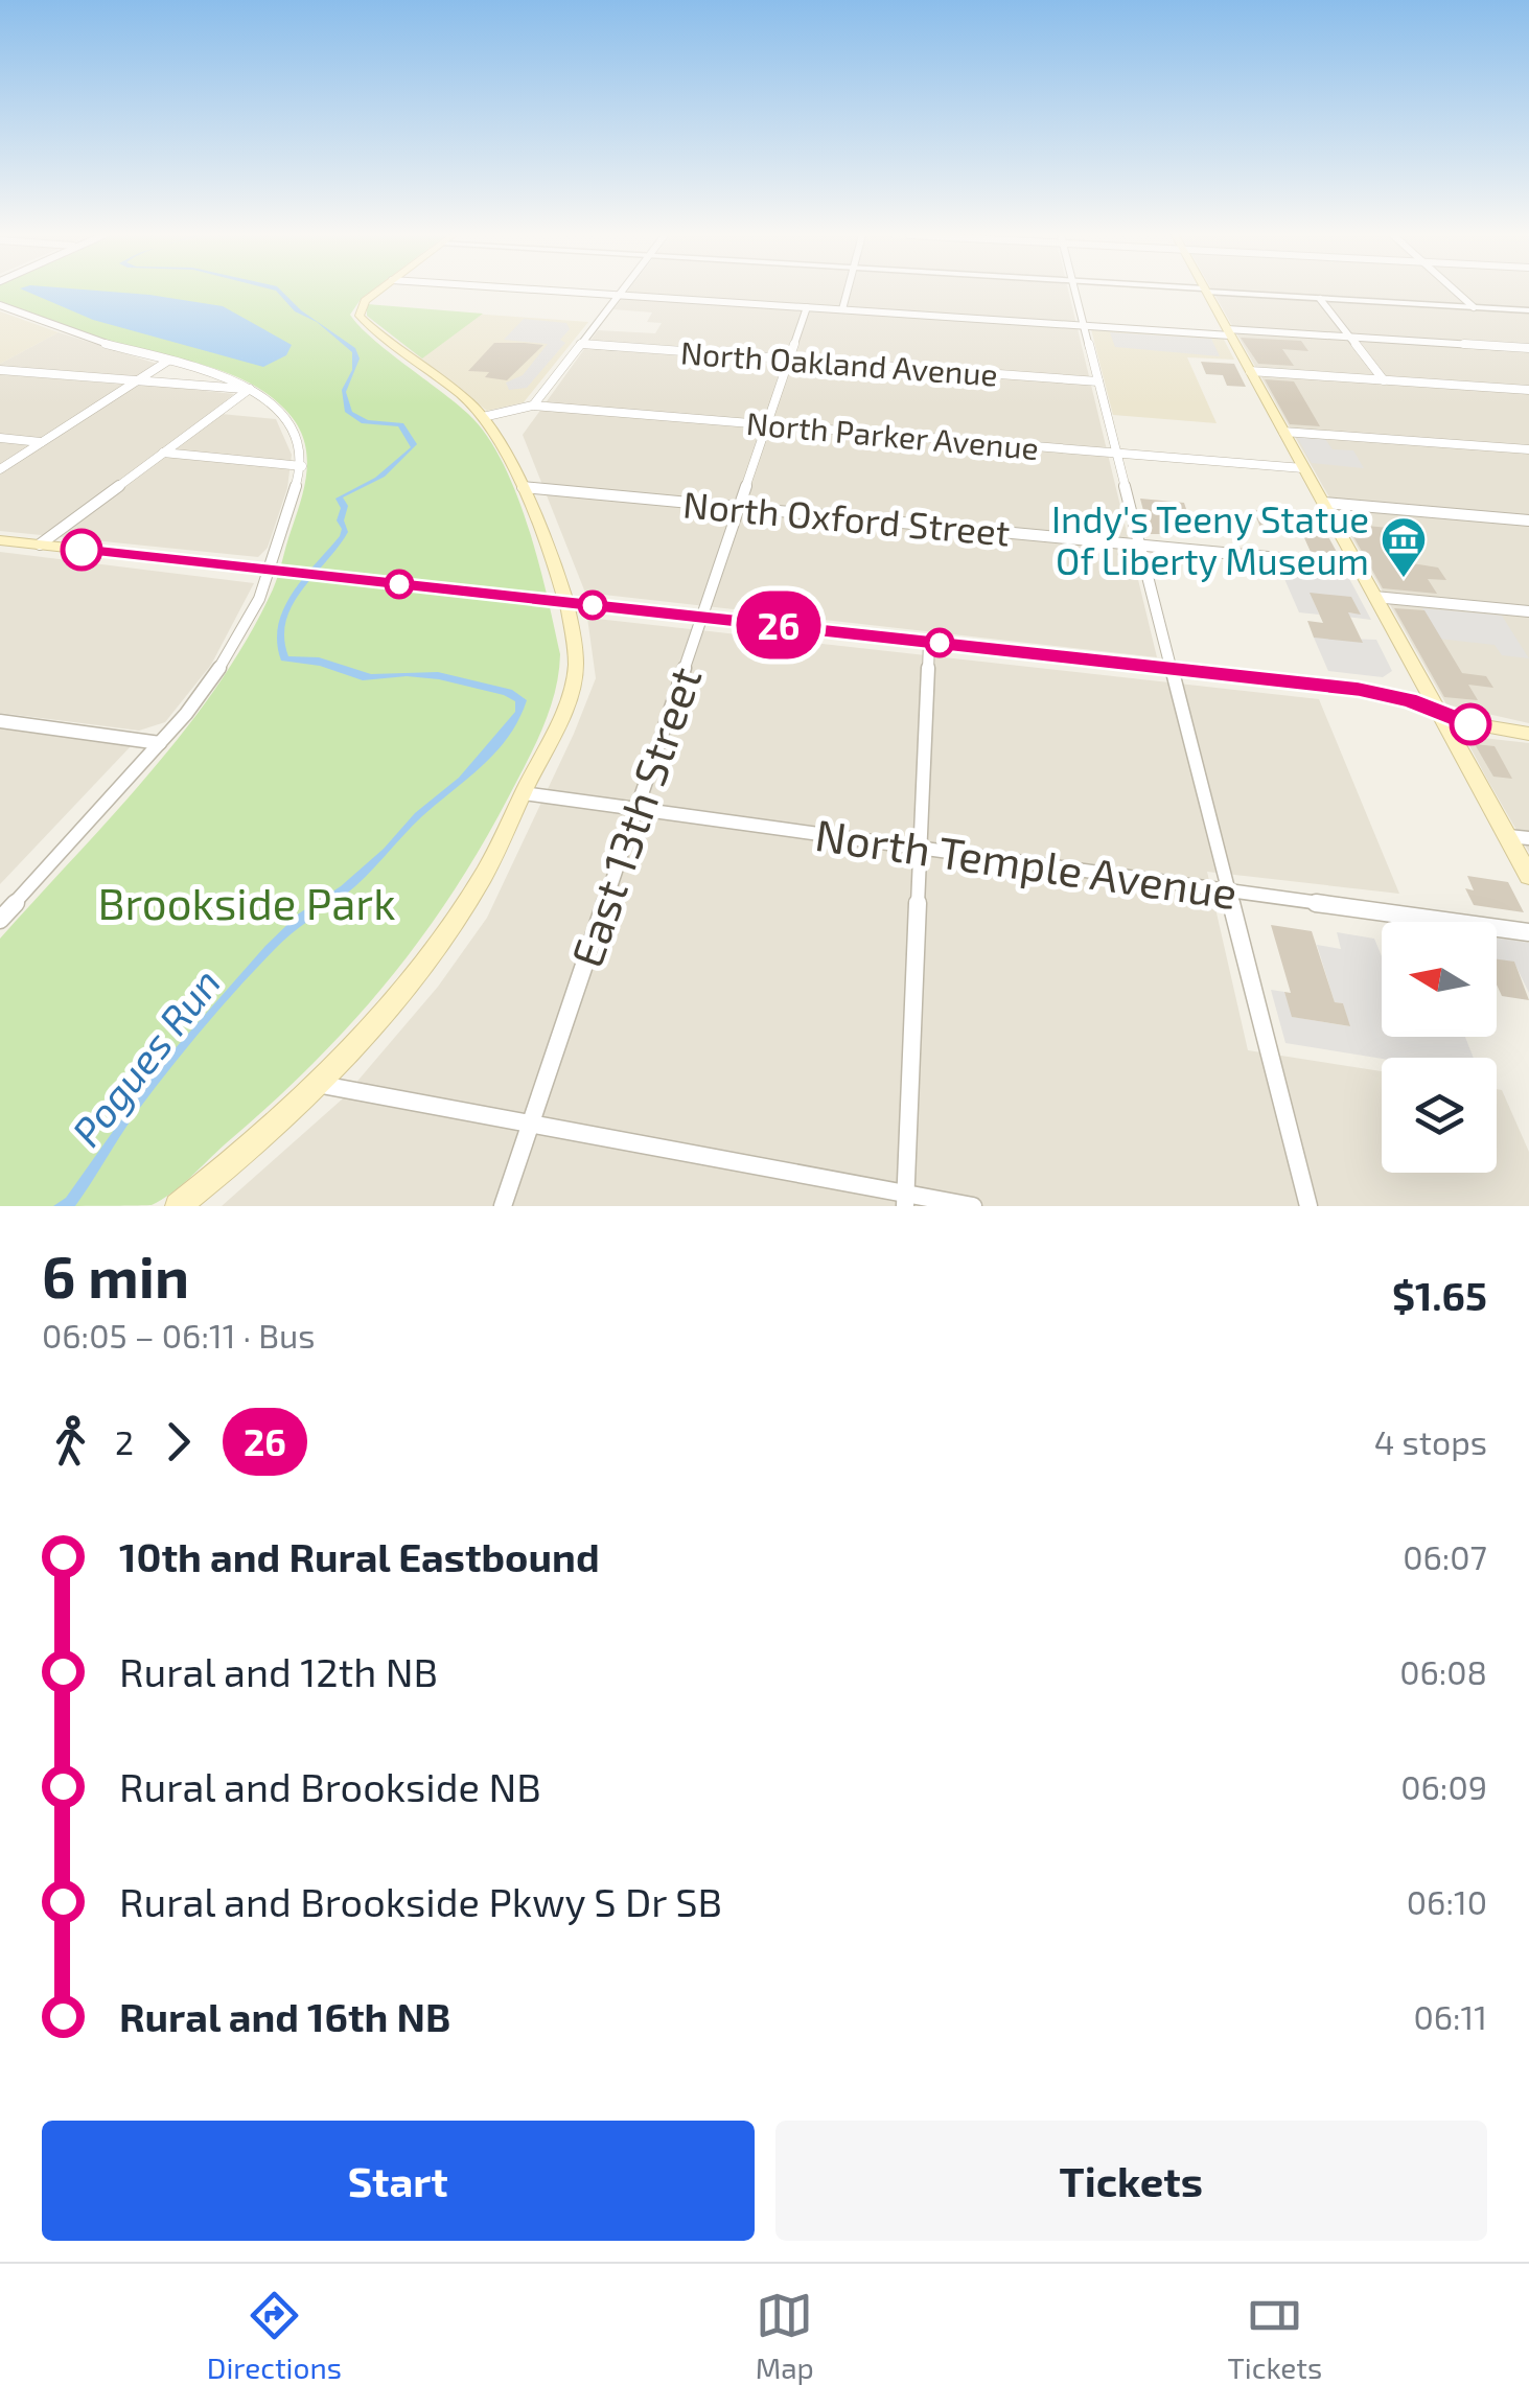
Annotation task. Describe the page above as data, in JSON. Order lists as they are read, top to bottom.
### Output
{
  "streets": {
    "street": [
      "North Oakland Avenue",
      "North Parker Avenue",
      "North Oxford Street",
      "East 13th Street",
      "North Temple Avenue"
    ]
  },
  "crossings": [
    ["North Oakland Avenue", "East 13th Street"],
    ["North Parker Avenue", "East 13th Street"],
    ["North Oxford Street", "East 13th Street"],
    ["East 13th Street", "North Temple Avenue"]
  ],
  "water": ["Pogues Run"],
  "parks": ["Brookside Park"],
  "places": {
    "museum": ["Indy's Teeny Statue Of Liberty Museum"]
  },
  "lines": ["bus line 26"],
  "north": "left",
  "page": {
    "on_map": "26",
    "heading": ["6 min", "06:05 – 06:11 · Bus", "$1.65"],
    "legs": ["2", "26", "4 stops"],
    "list": [
      {
        "name": "10th and Rural Eastbound",
        "value": "06:07"
      },
      {
        "name": "Rural and 12th NB",
        "value": "06:08"
      },
      {
        "name": "Rural and Brookside NB",
        "value": "06:09"
      },
      {
        "name": "Rural and Brookside Pkwy S Dr SB",
        "value": "06:10"
      },
      {
        "name": "Rural and 16th NB",
        "value": "06:11"
      }
    ],
    "buttons": ["Start", "Tickets"],
    "tabs": ["Directions", "Map", "Tickets"]
  }
}
